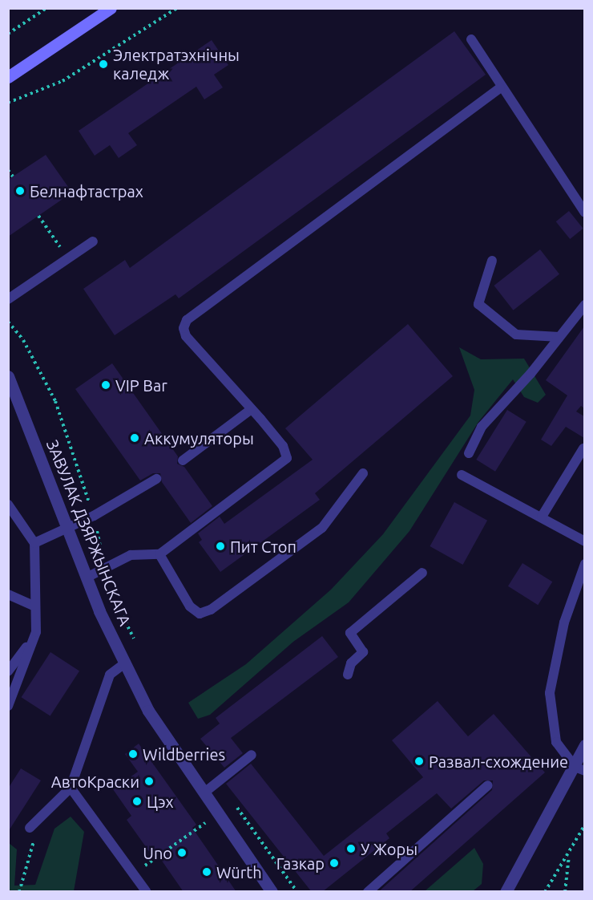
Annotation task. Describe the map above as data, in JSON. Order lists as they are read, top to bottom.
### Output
{
  "streets": {
    "street": ["ЗАВУЛАК ДЗЯРЖЫНСКАГА"]
  },
  "places": [
    "Электратэхнічны каледж",
    "Белнафтастрах",
    "VIP Bar",
    "Аккумуляторы",
    "Пит Стоп",
    "Wildberries",
    "Развал-схождение",
    "АвтоКраски",
    "Цэх",
    "У Жоры",
    "Uno",
    "Газкар",
    "Würth"
  ]
}
